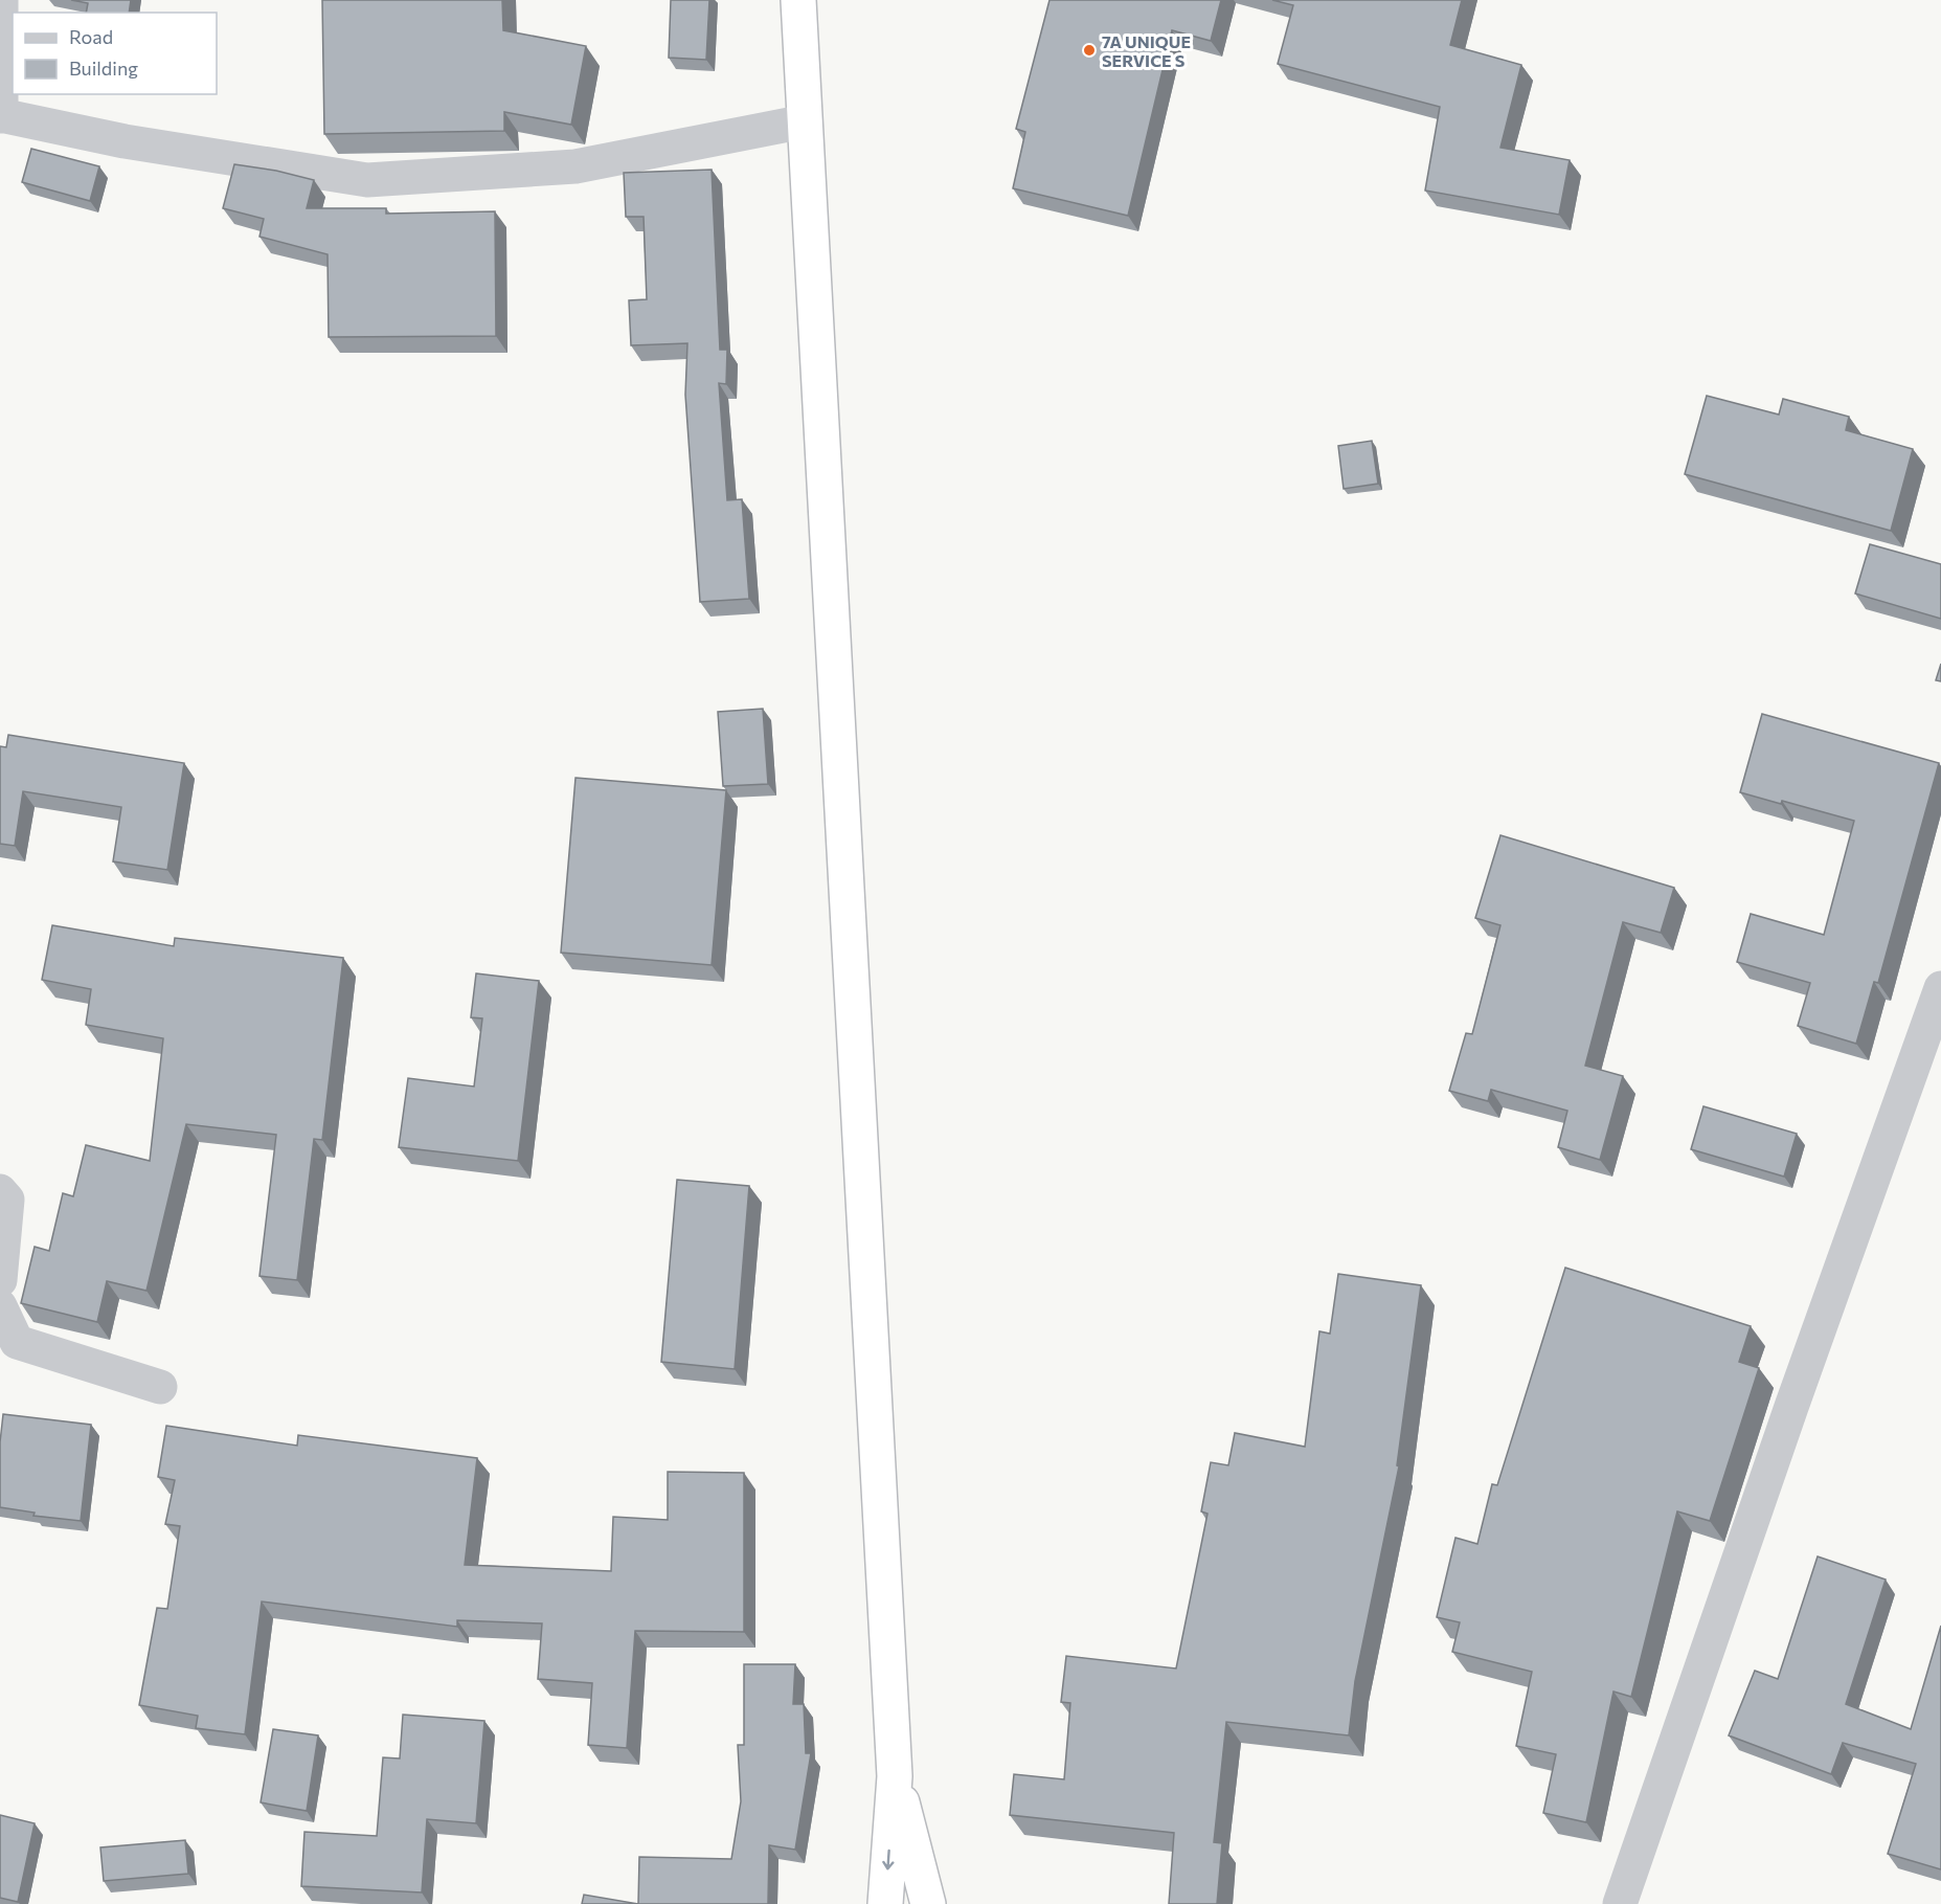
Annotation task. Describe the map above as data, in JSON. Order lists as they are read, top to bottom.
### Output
{
  "places": ["7A UNIQUE SERVICE S"],
  "legend": ["Road", "Building"]
}
